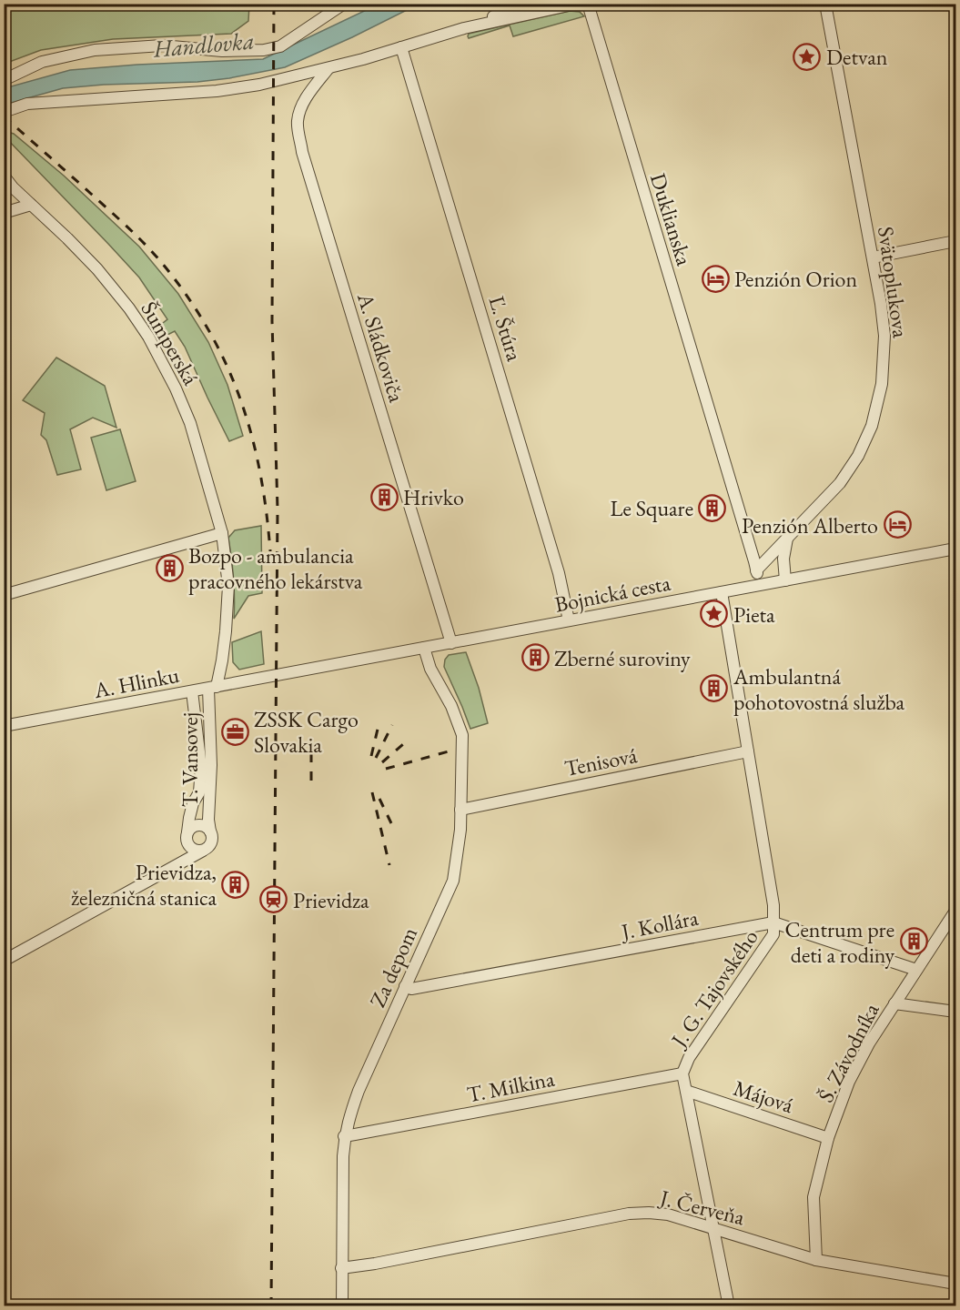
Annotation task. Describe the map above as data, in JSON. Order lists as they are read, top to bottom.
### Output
{
  "streets": {
    "street": [
      "Duklianska",
      "Svätoplukova",
      "Ľ. Štúra",
      "Šumperská",
      "A. Sládkoviča",
      "Bojnická cesta",
      "A. Hlinku",
      "T. Vansovej",
      "Tenisová",
      "J. Kollára",
      "Za depom",
      "J. G. Tajovského",
      "Š. Závodníka",
      "T. Milkina",
      "Májová",
      "J. Červeňa"
    ]
  },
  "crossings": [
    ["Duklianska", "Svätoplukova"],
    ["Ľ. Štúra", "Bojnická cesta"],
    ["Šumperská", "A. Hlinku"],
    ["Šumperská", "T. Vansovej"],
    ["A. Sládkoviča", "Bojnická cesta"],
    ["Bojnická cesta", "A. Hlinku"],
    ["Bojnická cesta", "Za depom"],
    ["Bojnická cesta", "J. G. Tajovského"],
    ["A. Hlinku", "T. Vansovej"],
    ["Tenisová", "Za depom"],
    ["Tenisová", "J. G. Tajovského"],
    ["J. Kollára", "Za depom"],
    ["J. Kollára", "J. G. Tajovského"],
    ["J. Kollára", "Š. Závodníka"],
    ["Za depom", "T. Milkina"],
    ["Za depom", "J. Červeňa"],
    ["J. G. Tajovského", "T. Milkina"],
    ["J. G. Tajovského", "Májová"],
    ["J. G. Tajovského", "J. Červeňa"],
    ["Š. Závodníka", "Májová"],
    ["Š. Závodníka", "J. Červeňa"]
  ],
  "water": ["Handlovka"],
  "places": {
    "place": ["Detvan", "Pieta"],
    "hotel": ["Penzión Orion", "Penzión Alberto"],
    "building": [
      "Hrivko",
      "Le Square",
      "Bozpo - ambulancia pracovného lekárstva",
      "Zberné suroviny",
      "Ambulantná pohotovostná služba",
      "Prievidza, železničná stanica",
      "Centrum pre deti a rodiny"
    ],
    "office": ["ZSSK Cargo Slovakia"],
    "station": ["Prievidza"]
  }
}
